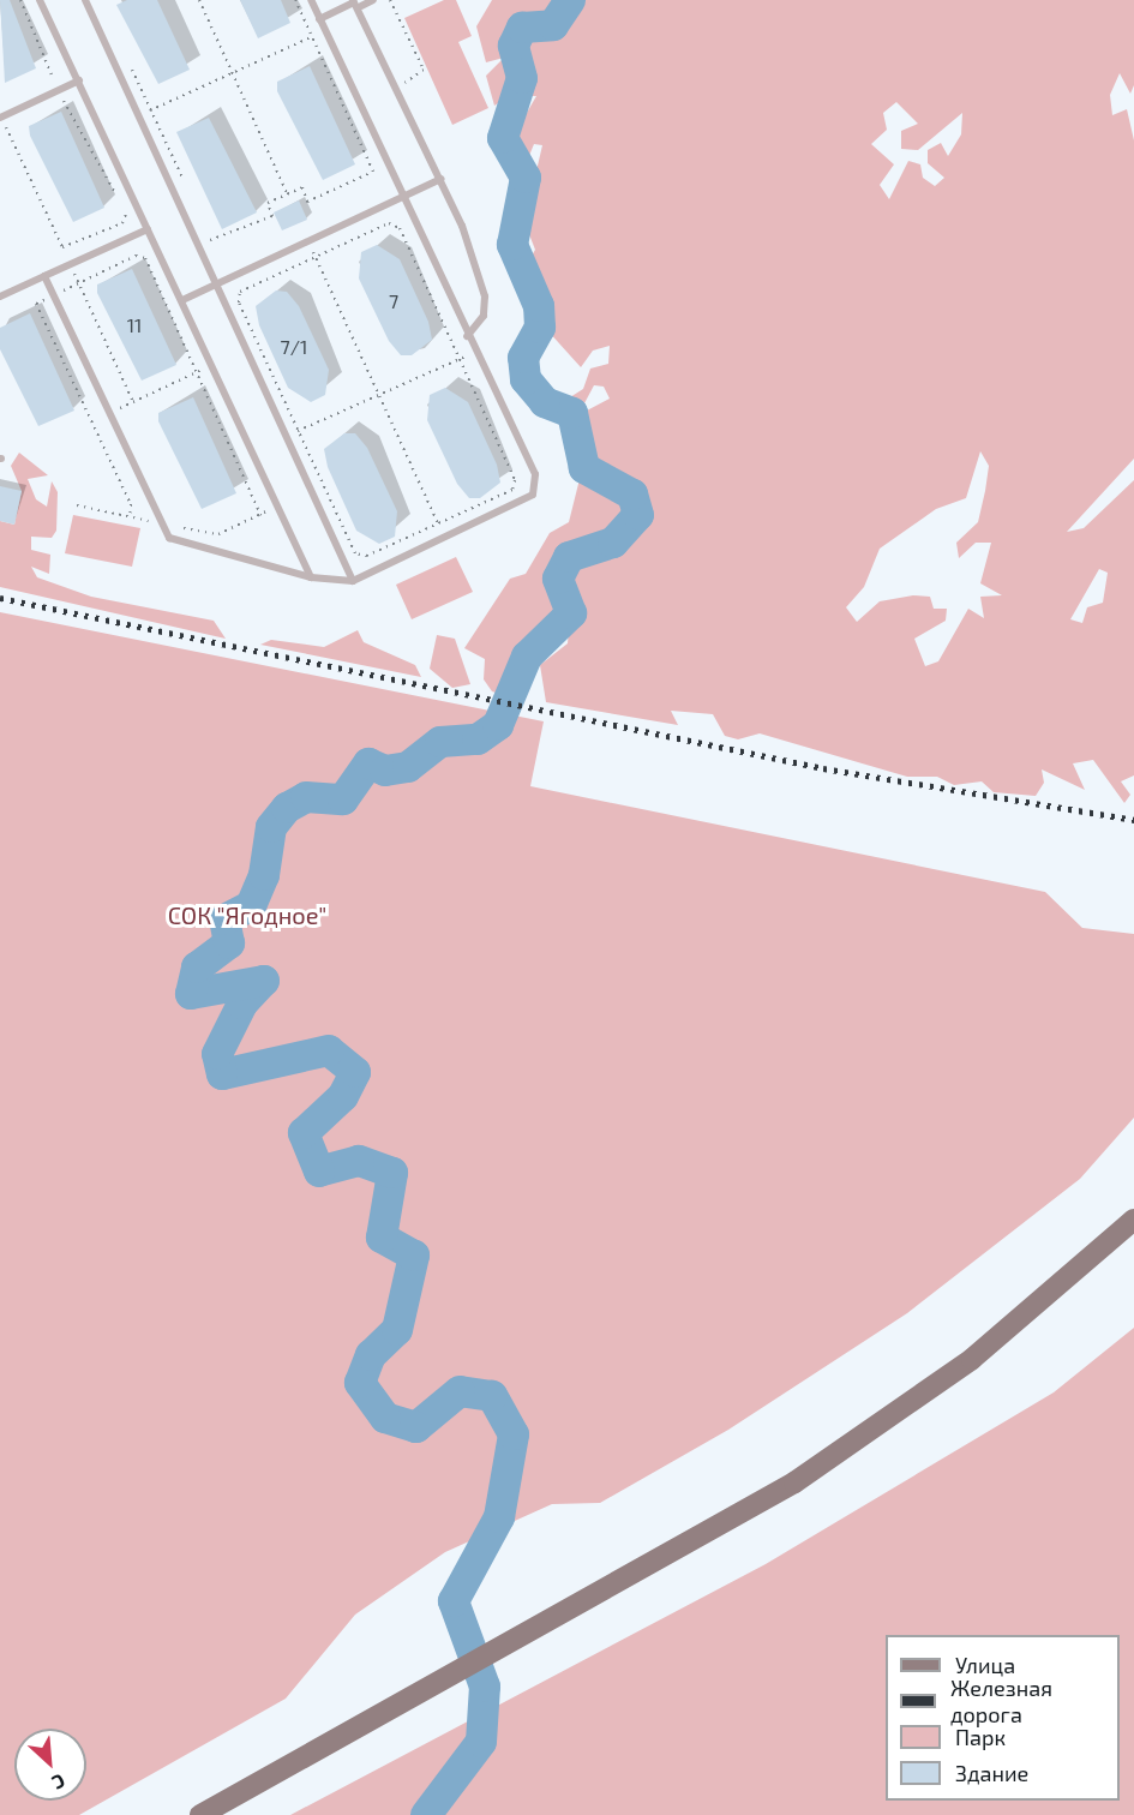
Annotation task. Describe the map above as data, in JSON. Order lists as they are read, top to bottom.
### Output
{
  "parks": ["СОК \"Ягодное\""],
  "house_numbers": ["7", "11", "7/1"],
  "legend": [
    "Улица",
    "Железная дорога",
    "Парк",
    "Здание"
  ],
  "north": "bottom right"
}
